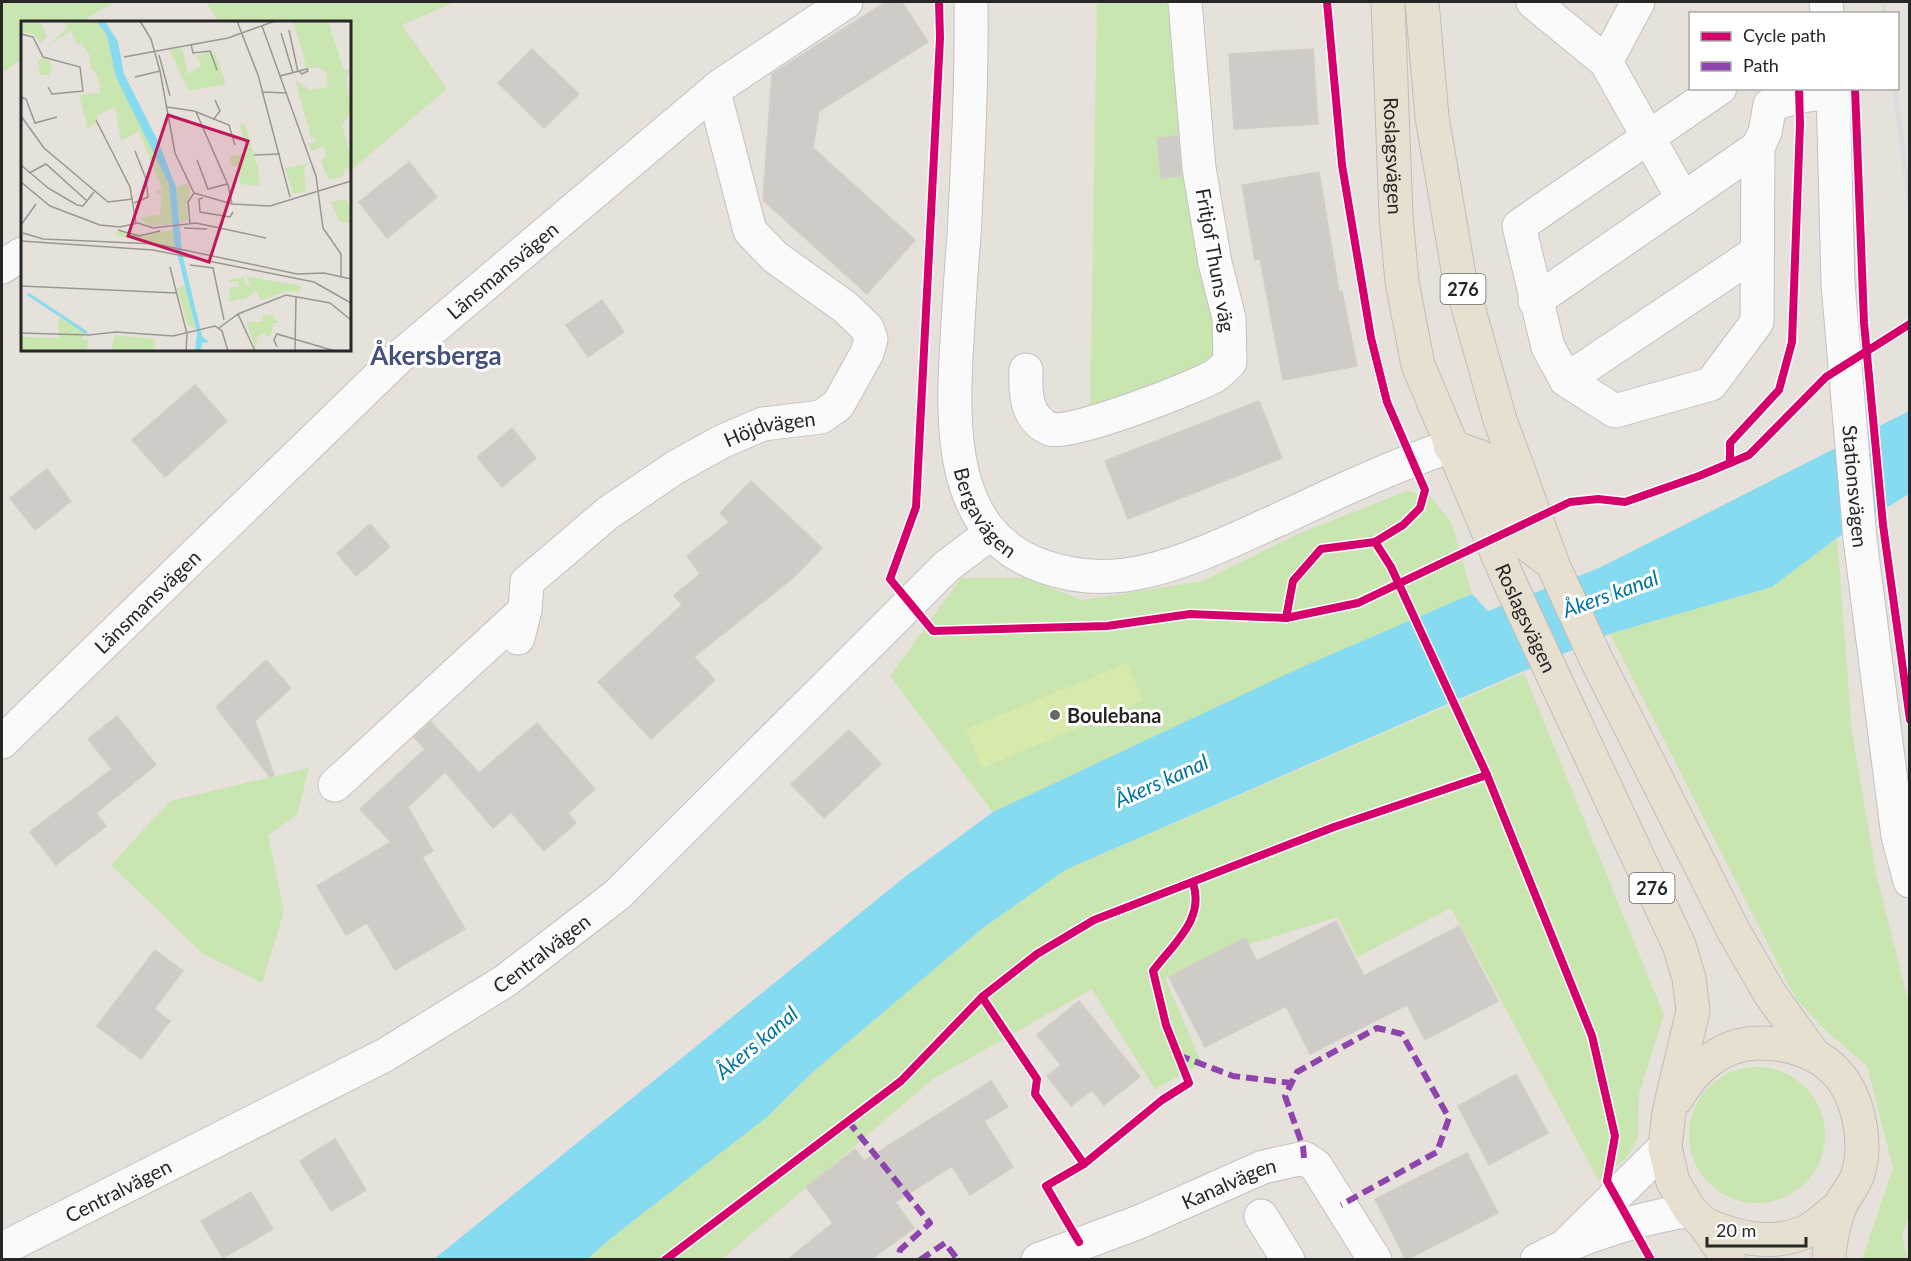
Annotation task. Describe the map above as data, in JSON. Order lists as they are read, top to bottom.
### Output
{
  "streets": {
    "main road": ["Roslagsvägen", "276"],
    "street": [
      "Fritjof Thuns väg",
      "Länsmansvägen",
      "Höjdvägen",
      "Stationsvägen",
      "Bergavägen",
      "Centralvägen",
      "Kanalvägen"
    ]
  },
  "crossings": [
    ["Roslagsvägen", "Bergavägen"],
    ["Länsmansvägen", "Höjdvägen"],
    ["Bergavägen", "Centralvägen"]
  ],
  "districts": ["Åkersberga"],
  "water": ["Åkers kanal"],
  "places": ["Boulebana"],
  "legend": ["Cycle path", "Path"],
  "scale_bar": "20 m"
}
